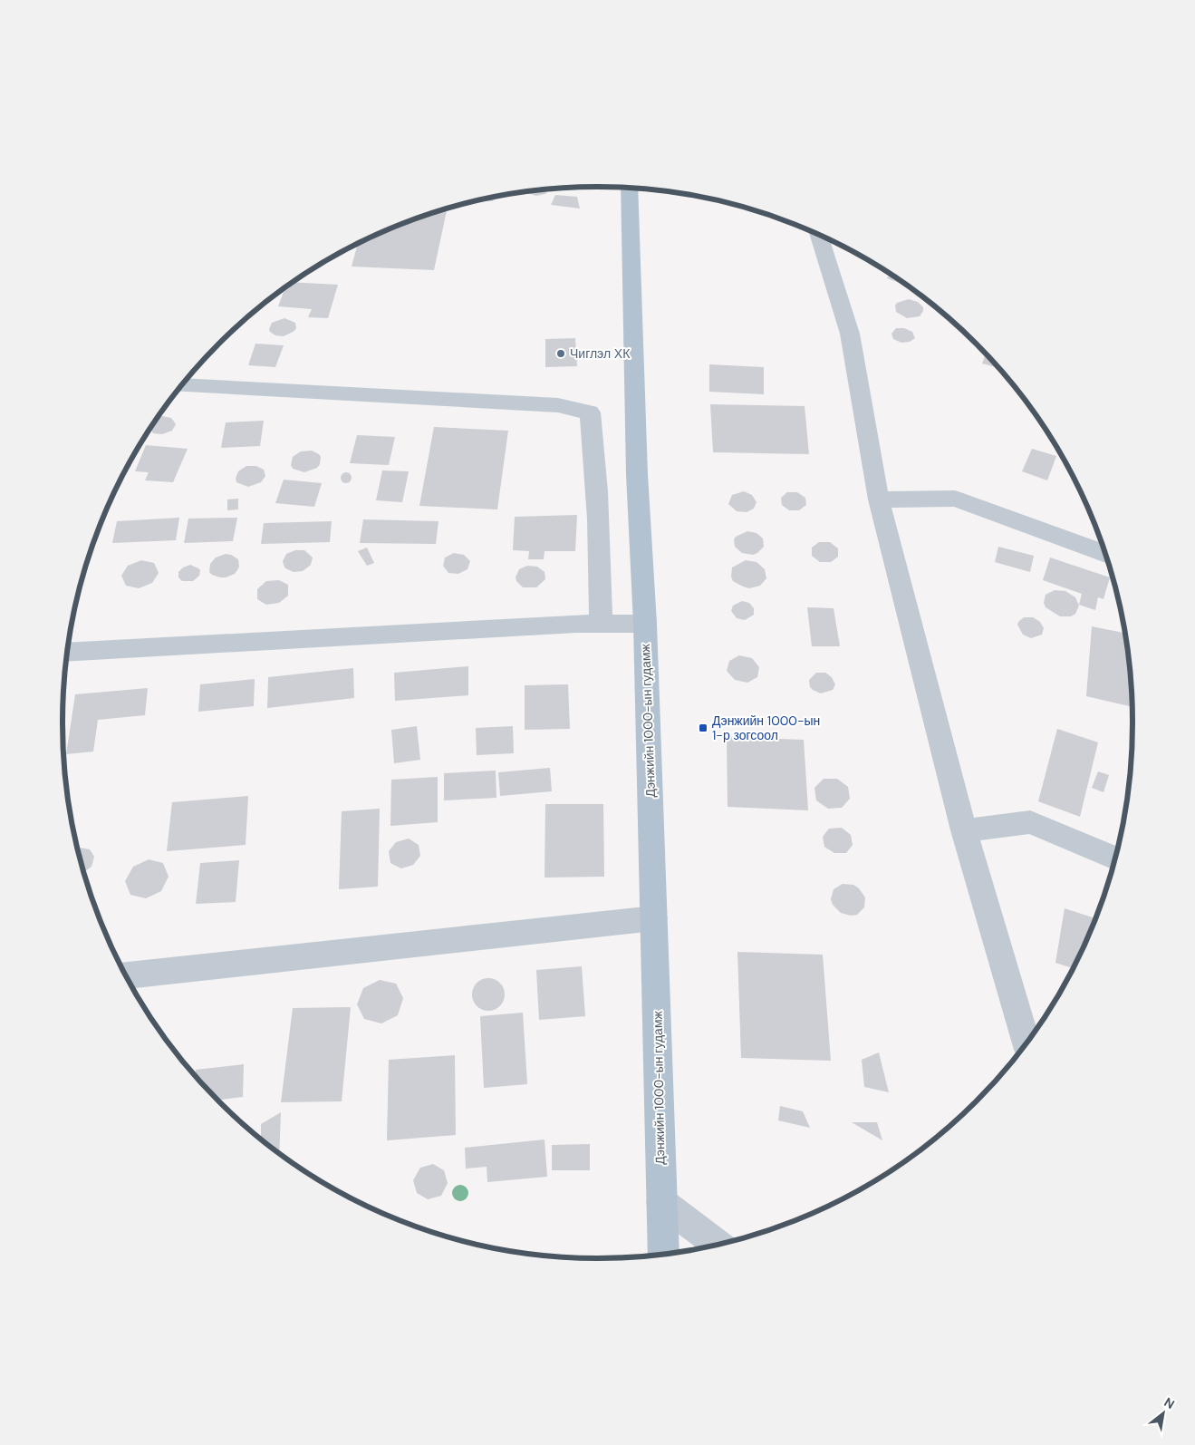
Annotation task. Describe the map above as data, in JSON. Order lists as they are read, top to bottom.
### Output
{
  "streets": {
    "main road": ["Дэнжийн 1000-ын гудамж"]
  },
  "places": {
    "other": ["Чиглэл ХК"],
    "transit": ["Дэнжийн 1000-ын 1-р зогсоол"]
  },
  "north": "top right"
}
